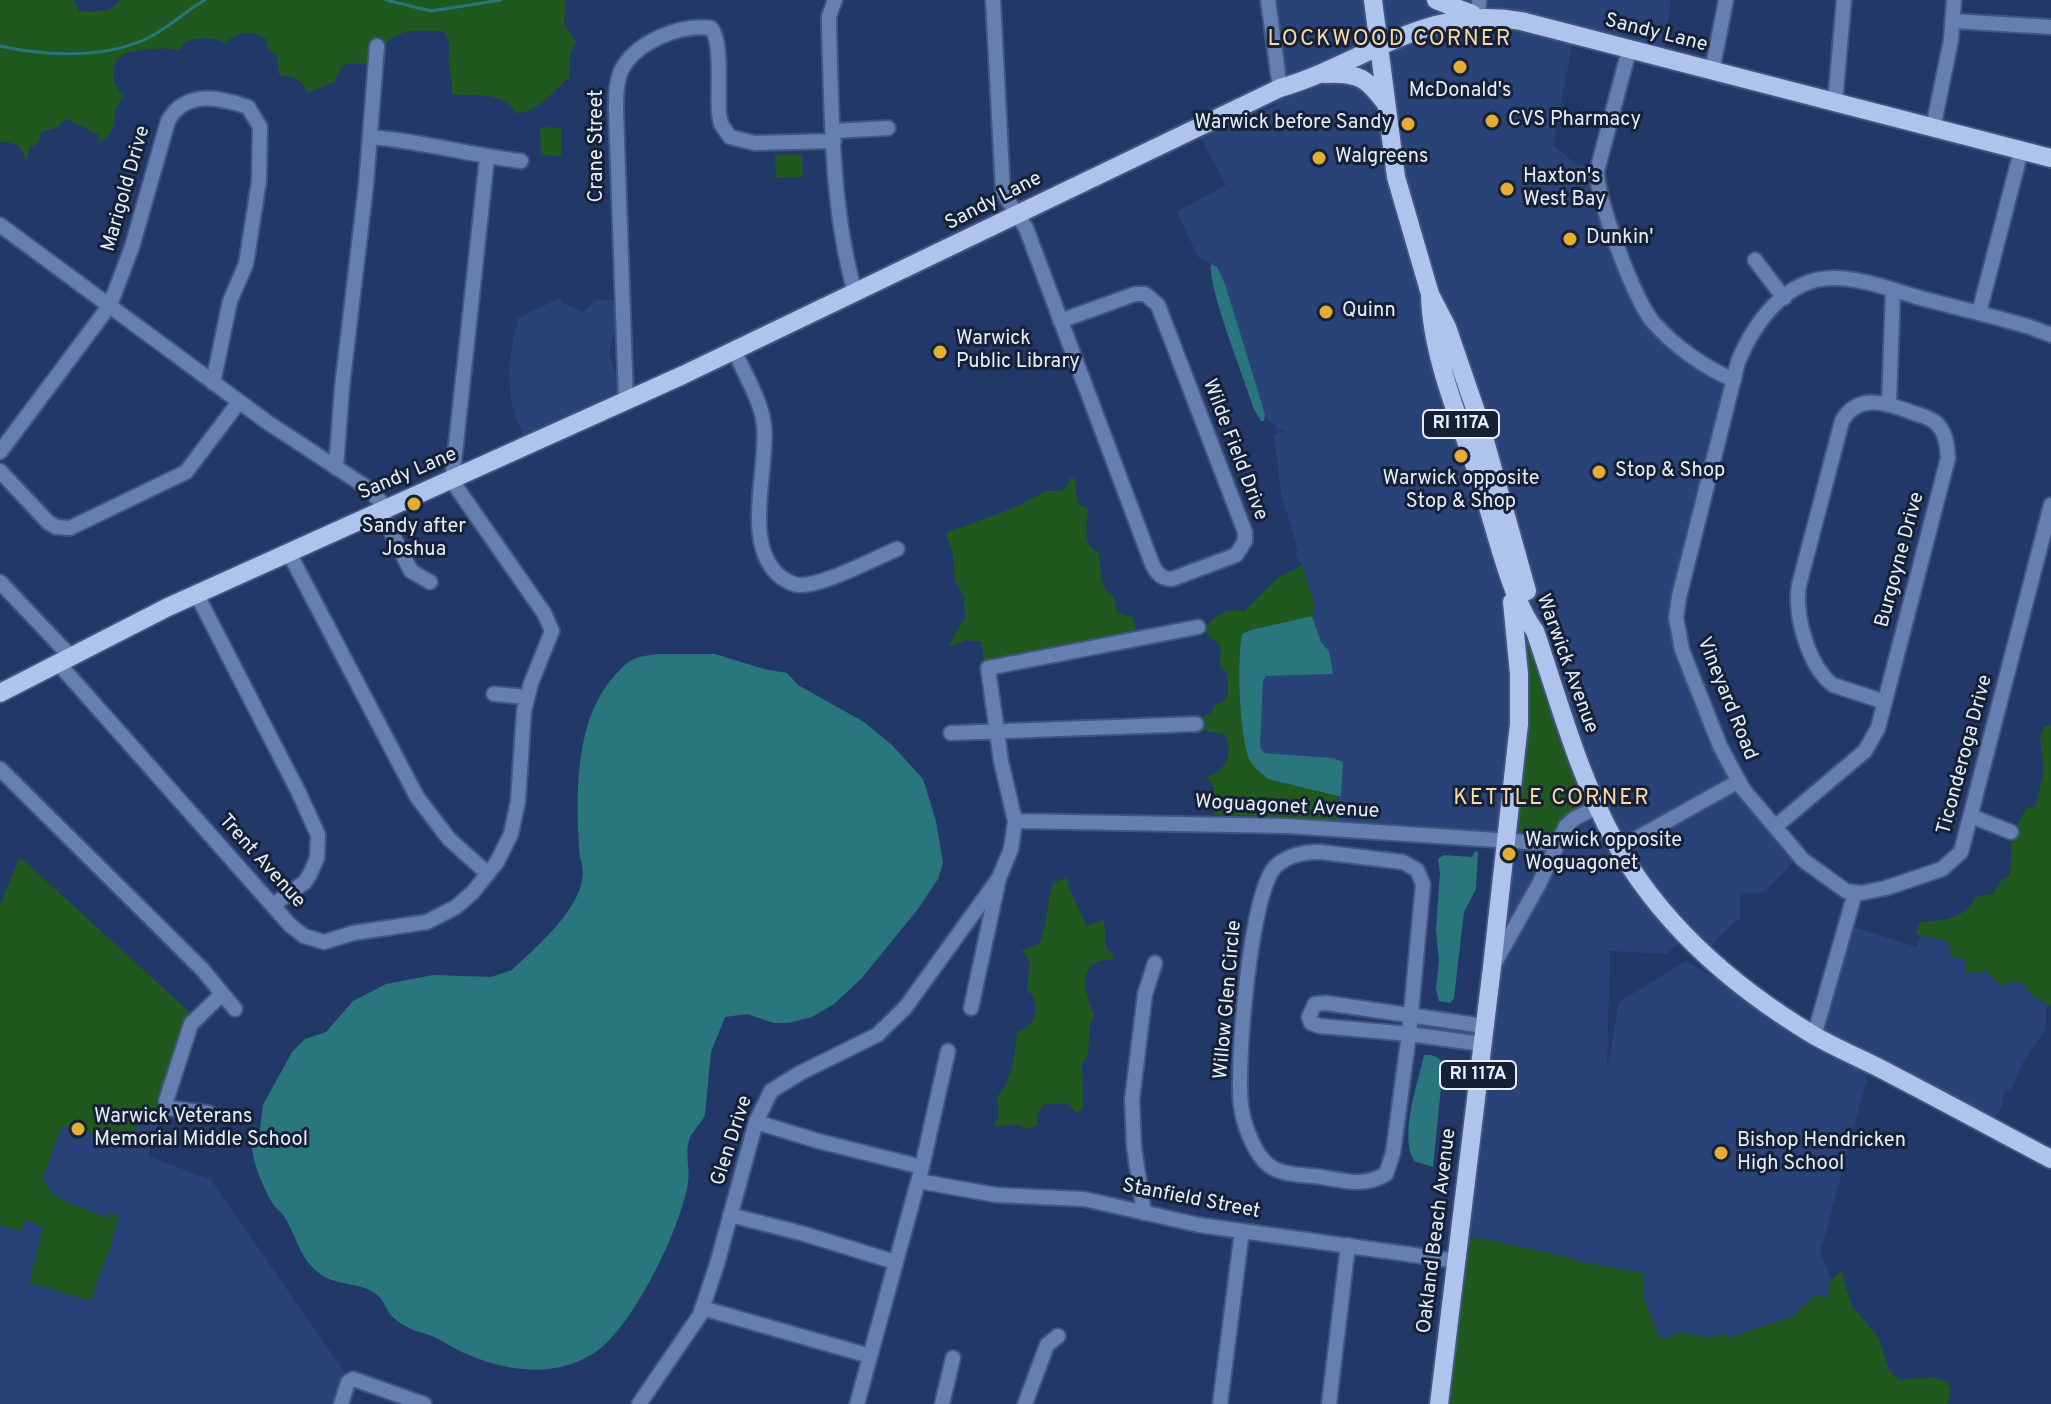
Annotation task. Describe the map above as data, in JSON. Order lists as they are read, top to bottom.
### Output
{
  "streets": {
    "main road": [
      "Sandy Lane",
      "RI 117A",
      "Warwick Avenue",
      "Oakland Beach Avenue"
    ],
    "street": [
      "Crane Street",
      "Marigold Drive",
      "Wilde Field Drive",
      "Burgoyne Drive",
      "Vineyard Road",
      "Ticonderoga Drive",
      "Woguagonet Avenue",
      "Trent Avenue",
      "Willow Glen Circle",
      "Glen Drive",
      "Stanfield Street"
    ]
  },
  "crossings": [
    ["Sandy Lane", "Crane Street"],
    ["Sandy Lane", "Wilde Field Drive"],
    ["Sandy Lane", "Warwick Avenue"],
    ["Sandy Lane", "Trent Avenue"],
    ["Burgoyne Drive", "Vineyard Road"],
    ["Warwick Avenue", "Oakland Beach Avenue"],
    ["Vineyard Road", "Ticonderoga Drive"],
    ["Woguagonet Avenue", "Oakland Beach Avenue"],
    ["Glen Drive", "Stanfield Street"],
    ["Stanfield Street", "Oakland Beach Avenue"]
  ],
  "districts": ["LOCKWOOD CORNER", "KETTLE CORNER"],
  "places": [
    "McDonald's",
    "CVS Pharmacy",
    "Warwick before Sandy",
    "Walgreens",
    "Haxton's West Bay",
    "Dunkin'",
    "Quinn",
    "Warwick Public Library",
    "Warwick opposite Stop & Shop",
    "Stop & Shop",
    "Sandy after Joshua",
    "Warwick opposite Woguagonet",
    "Warwick Veterans Memorial Middle School",
    "Bishop Hendricken High School"
  ]
}
